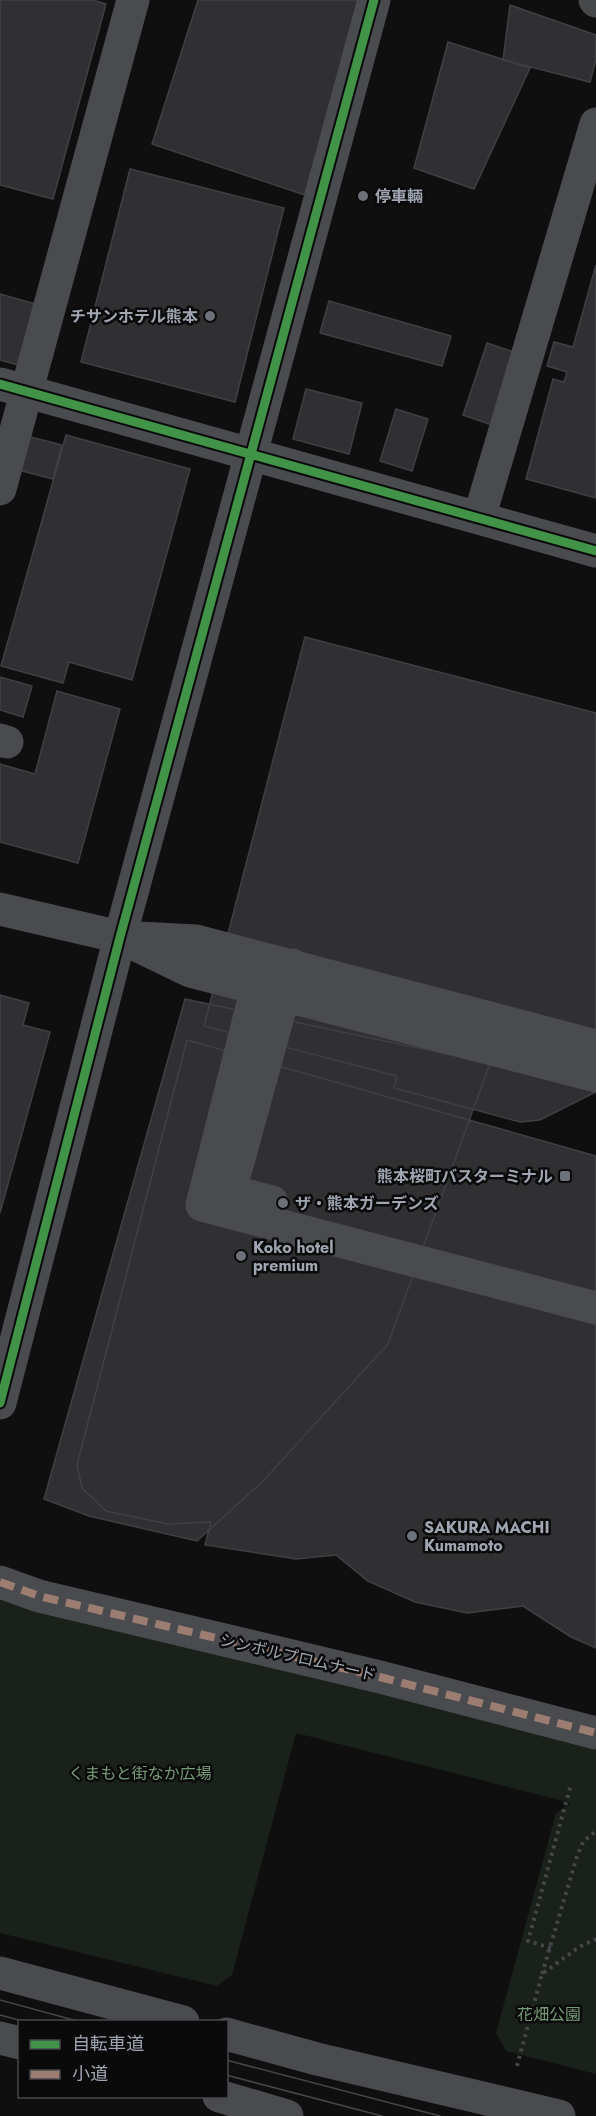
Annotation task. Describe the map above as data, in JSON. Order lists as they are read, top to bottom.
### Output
{
  "streets": {
    "street": ["シンボルプロムナード"]
  },
  "parks": ["くまもと街なか広場", "花畑公園"],
  "places": {
    "other": [
      "停車輛",
      "チサンホテル熊本",
      "ザ・熊本ガーデンズ",
      "Koko hotel premium",
      "SAKURA MACHI Kumamoto"
    ],
    "transit": ["熊本桜町バスターミナル"]
  },
  "legend": ["自転車道", "小道"]
}
